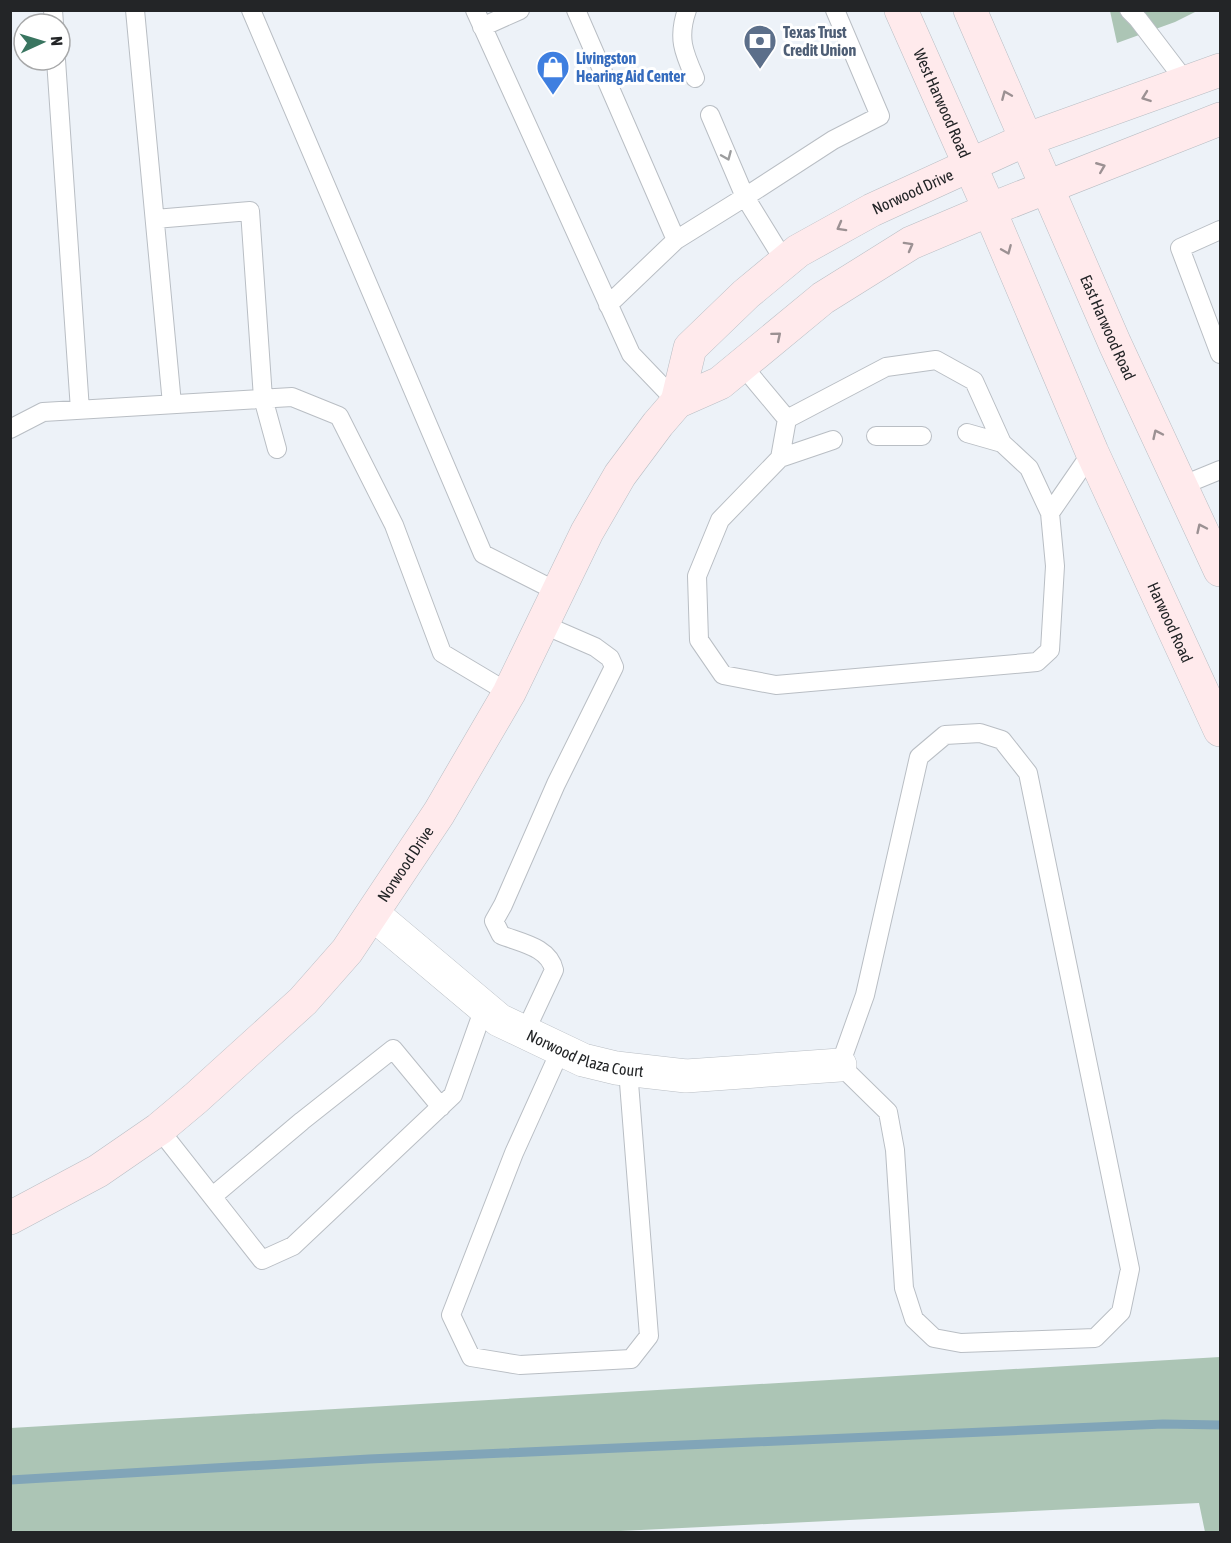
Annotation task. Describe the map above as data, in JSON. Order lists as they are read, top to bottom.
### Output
{
  "streets": {
    "main road": [
      "West Harwood Road",
      "Norwood Drive",
      "East Harwood Road",
      "Harwood Road"
    ],
    "street": ["Norwood Plaza Court"]
  },
  "crossings": [
    ["West Harwood Road", "Norwood Drive"],
    ["Norwood Drive", "East Harwood Road"],
    ["Norwood Drive", "Norwood Plaza Court"]
  ],
  "places": {
    "bank": ["Texas Trust Credit Union"],
    "shop": ["Livingston Hearing Aid Center"]
  },
  "north": "right"
}
